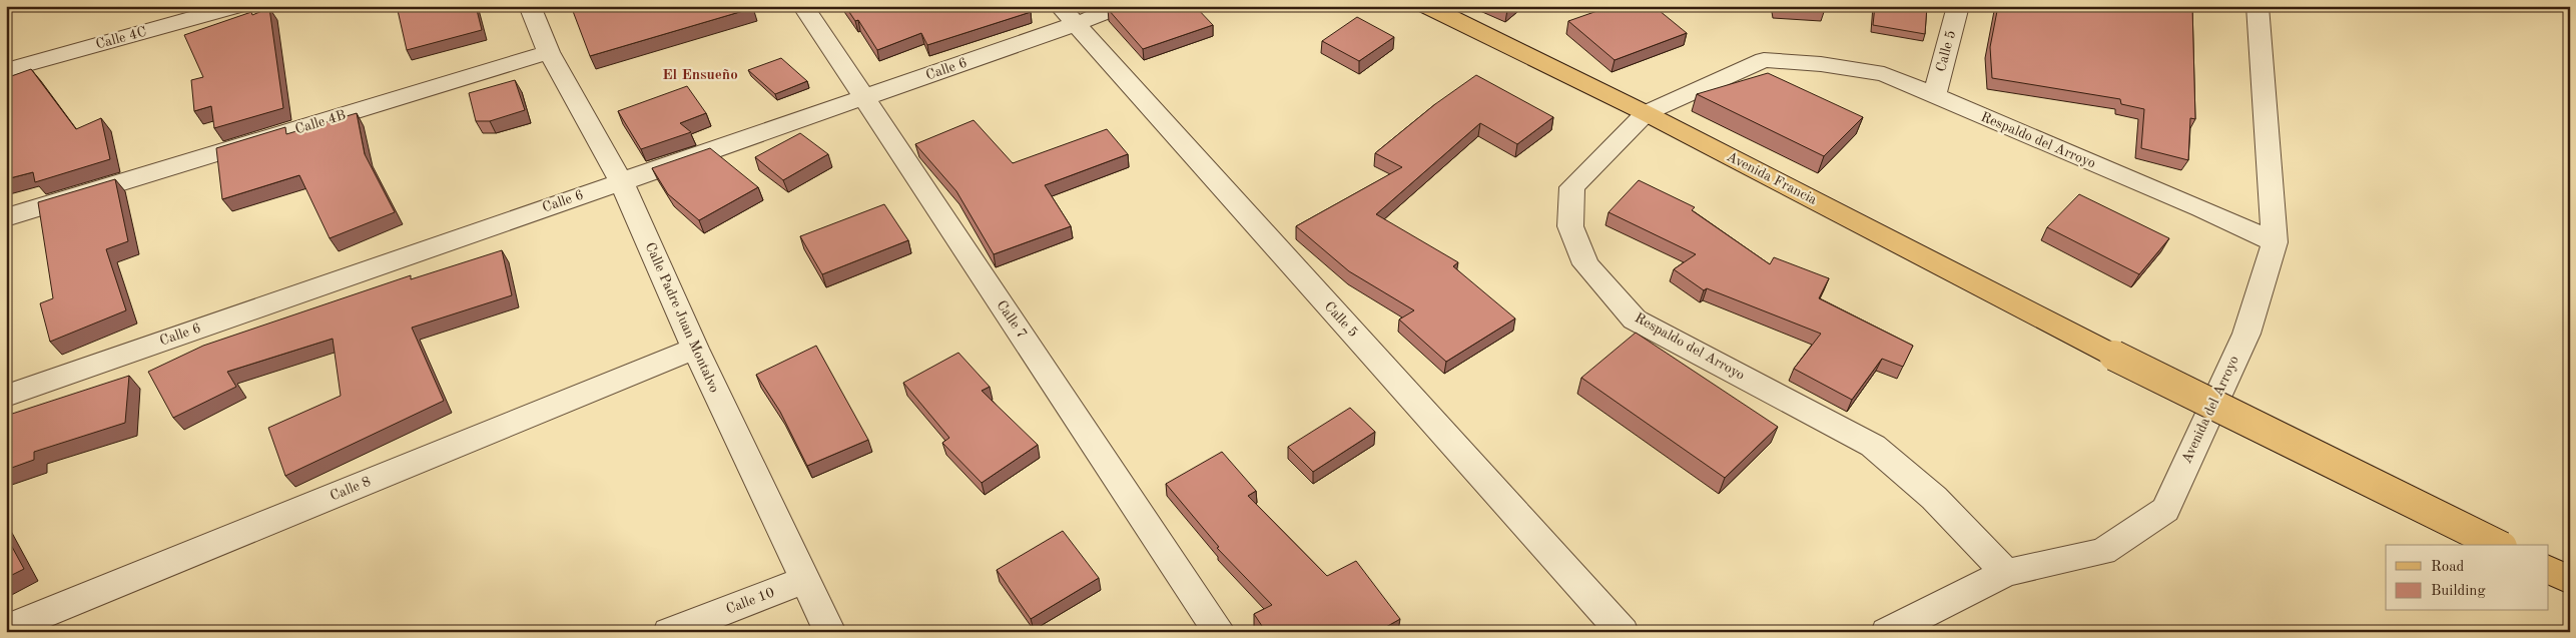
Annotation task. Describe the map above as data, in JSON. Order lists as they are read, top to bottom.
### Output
{
  "streets": {
    "main road": ["Avenida Francia"],
    "street": [
      "Calle 4C",
      "Calle 5",
      "Calle 6",
      "Calle 4B",
      "Respaldo del Arroyo",
      "Calle Padre Juan Montalvo",
      "Calle 7",
      "Avenida del Arroyo",
      "Calle 8",
      "Calle 10"
    ]
  },
  "crossings": [
    ["Calle 5", "Calle 6"],
    ["Calle 5", "Respaldo del Arroyo"],
    ["Calle 6", "Calle Padre Juan Montalvo"],
    ["Calle 6", "Calle 7"],
    ["Calle 4B", "Calle Padre Juan Montalvo"],
    ["Respaldo del Arroyo", "Avenida Francia"],
    ["Respaldo del Arroyo", "Avenida del Arroyo"],
    ["Calle Padre Juan Montalvo", "Calle 8"],
    ["Calle Padre Juan Montalvo", "Calle 10"]
  ],
  "districts": ["El Ensueño"],
  "legend": ["Road", "Building"]
}
